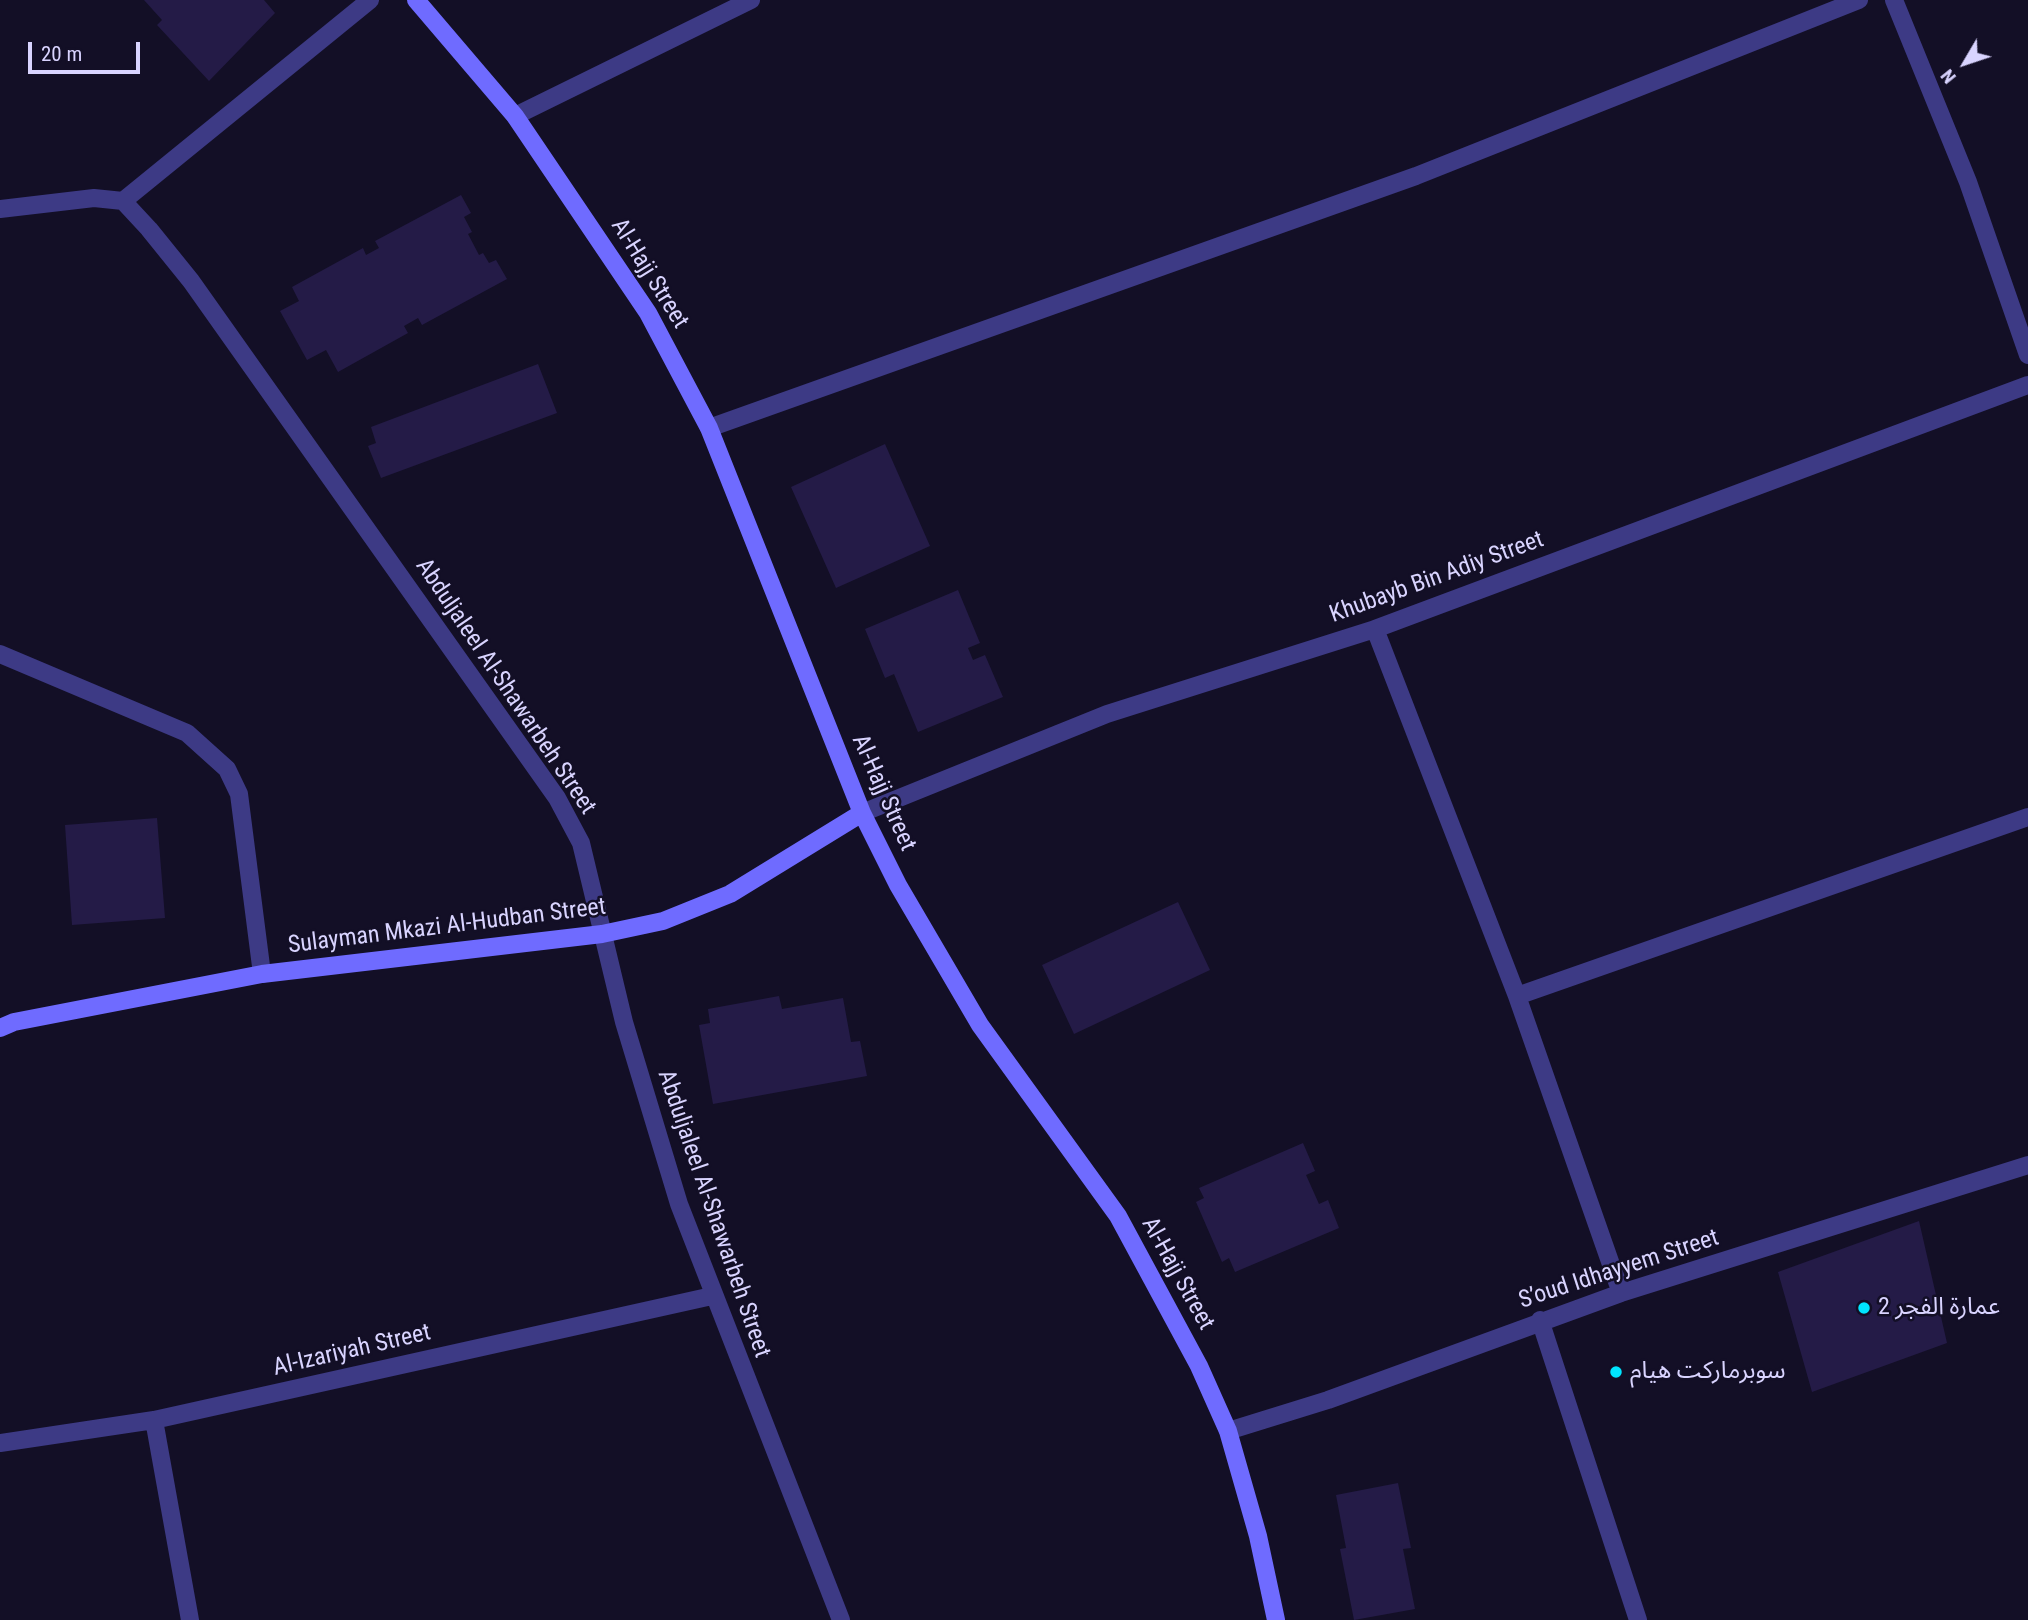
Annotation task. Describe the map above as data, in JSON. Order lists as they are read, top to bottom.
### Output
{
  "streets": {
    "street": [
      "Al-Hajj Street",
      "Khubayb Bin Adiy Street",
      "Abduljaleel Al-Shawarbeh Street",
      "Sulayman Mkazi Al-Hudban Street",
      "S’oud Idhayyem Street",
      "Al-Izariyah Street"
    ]
  },
  "crossings": [
    ["Al-Hajj Street", "Khubayb Bin Adiy Street"],
    ["Al-Hajj Street", "Sulayman Mkazi Al-Hudban Street"],
    ["Al-Hajj Street", "S’oud Idhayyem Street"],
    ["Khubayb Bin Adiy Street", "Sulayman Mkazi Al-Hudban Street"],
    ["Abduljaleel Al-Shawarbeh Street", "Sulayman Mkazi Al-Hudban Street"],
    ["Abduljaleel Al-Shawarbeh Street", "Al-Izariyah Street"]
  ],
  "places": ["عمارة الفجر 2", "سوبرماركت هيام"],
  "scale_bar": "20 m",
  "north": "bottom left"
}
